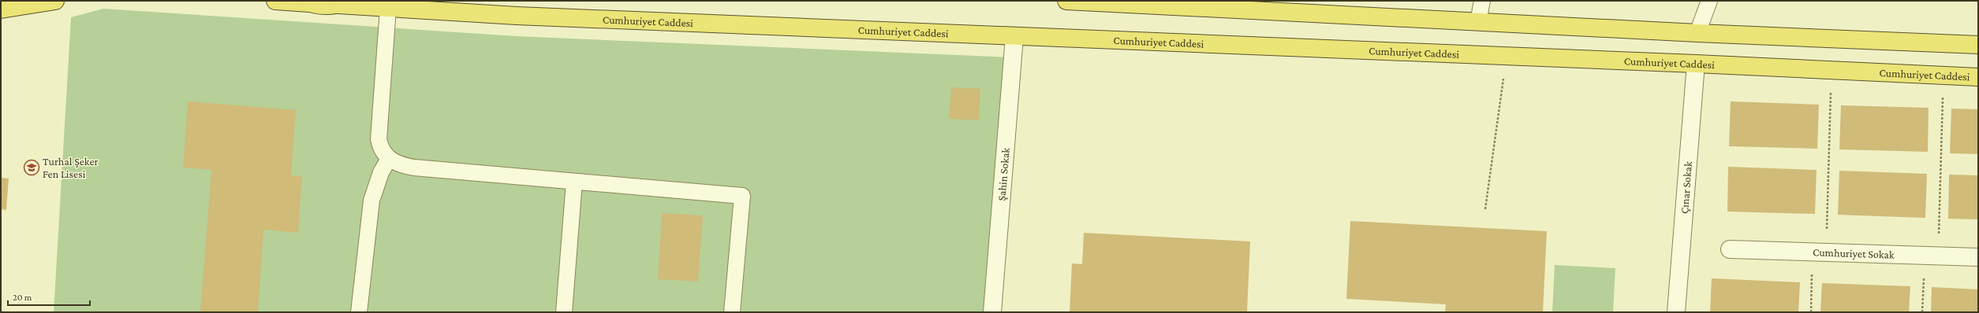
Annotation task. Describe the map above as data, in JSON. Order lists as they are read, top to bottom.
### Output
{
  "streets": {
    "highway": ["Cumhuriyet Caddesi"],
    "street": ["Şahin Sokak", "Çınar Sokak", "Cumhuriyet Sokak"]
  },
  "crossings": [
    ["Cumhuriyet Caddesi", "Şahin Sokak"],
    ["Cumhuriyet Caddesi", "Çınar Sokak"]
  ],
  "places": {
    "school or university": ["Turhal Şeker Fen Lisesi"]
  },
  "scale_bar": "20 m"
}
